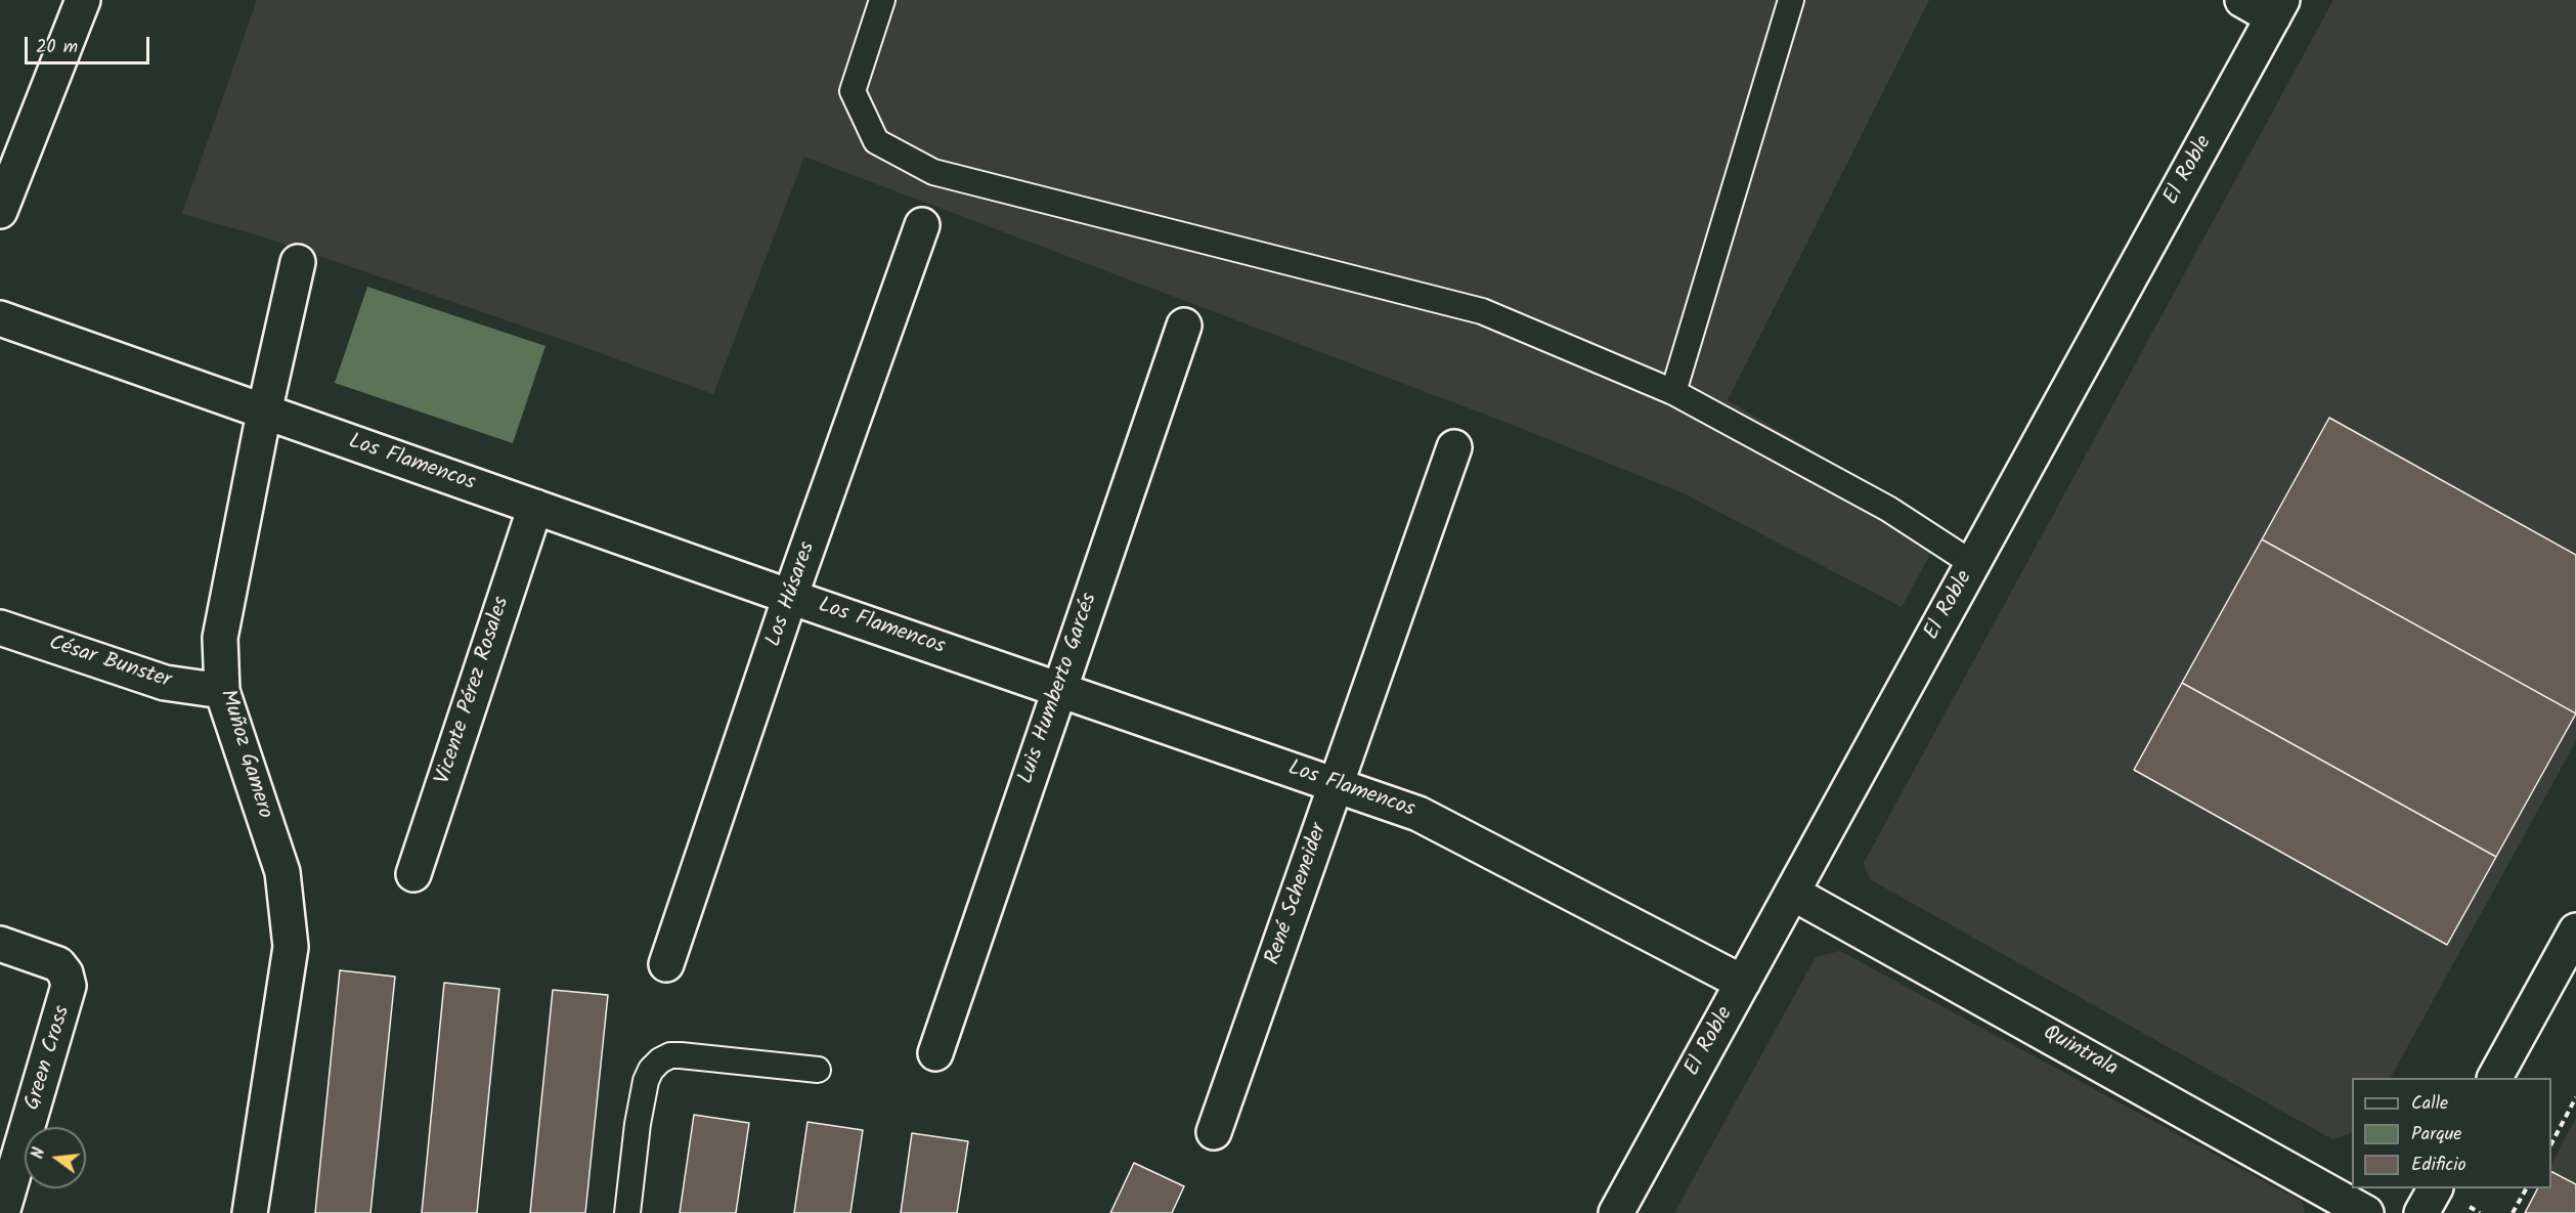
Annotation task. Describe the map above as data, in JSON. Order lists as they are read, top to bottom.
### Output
{
  "streets": {
    "street": [
      "El Roble",
      "Los Flamencos",
      "Los Húsares",
      "César Bunster",
      "Luis Humberto Garcés",
      "Vicente Pérez Rosales",
      "Muñoz Gamero",
      "René Scheneider",
      "Quintrala",
      "Green Cross"
    ]
  },
  "crossings": [
    ["El Roble", "Los Flamencos"],
    ["El Roble", "Quintrala"],
    ["Los Flamencos", "Los Húsares"],
    ["Los Flamencos", "Luis Humberto Garcés"],
    ["Los Flamencos", "Vicente Pérez Rosales"],
    ["Los Flamencos", "Muñoz Gamero"],
    ["Los Flamencos", "René Scheneider"],
    ["César Bunster", "Muñoz Gamero"]
  ],
  "legend": ["Calle", "Parque", "Edificio"],
  "scale_bar": "20 m",
  "north": "left"
}
